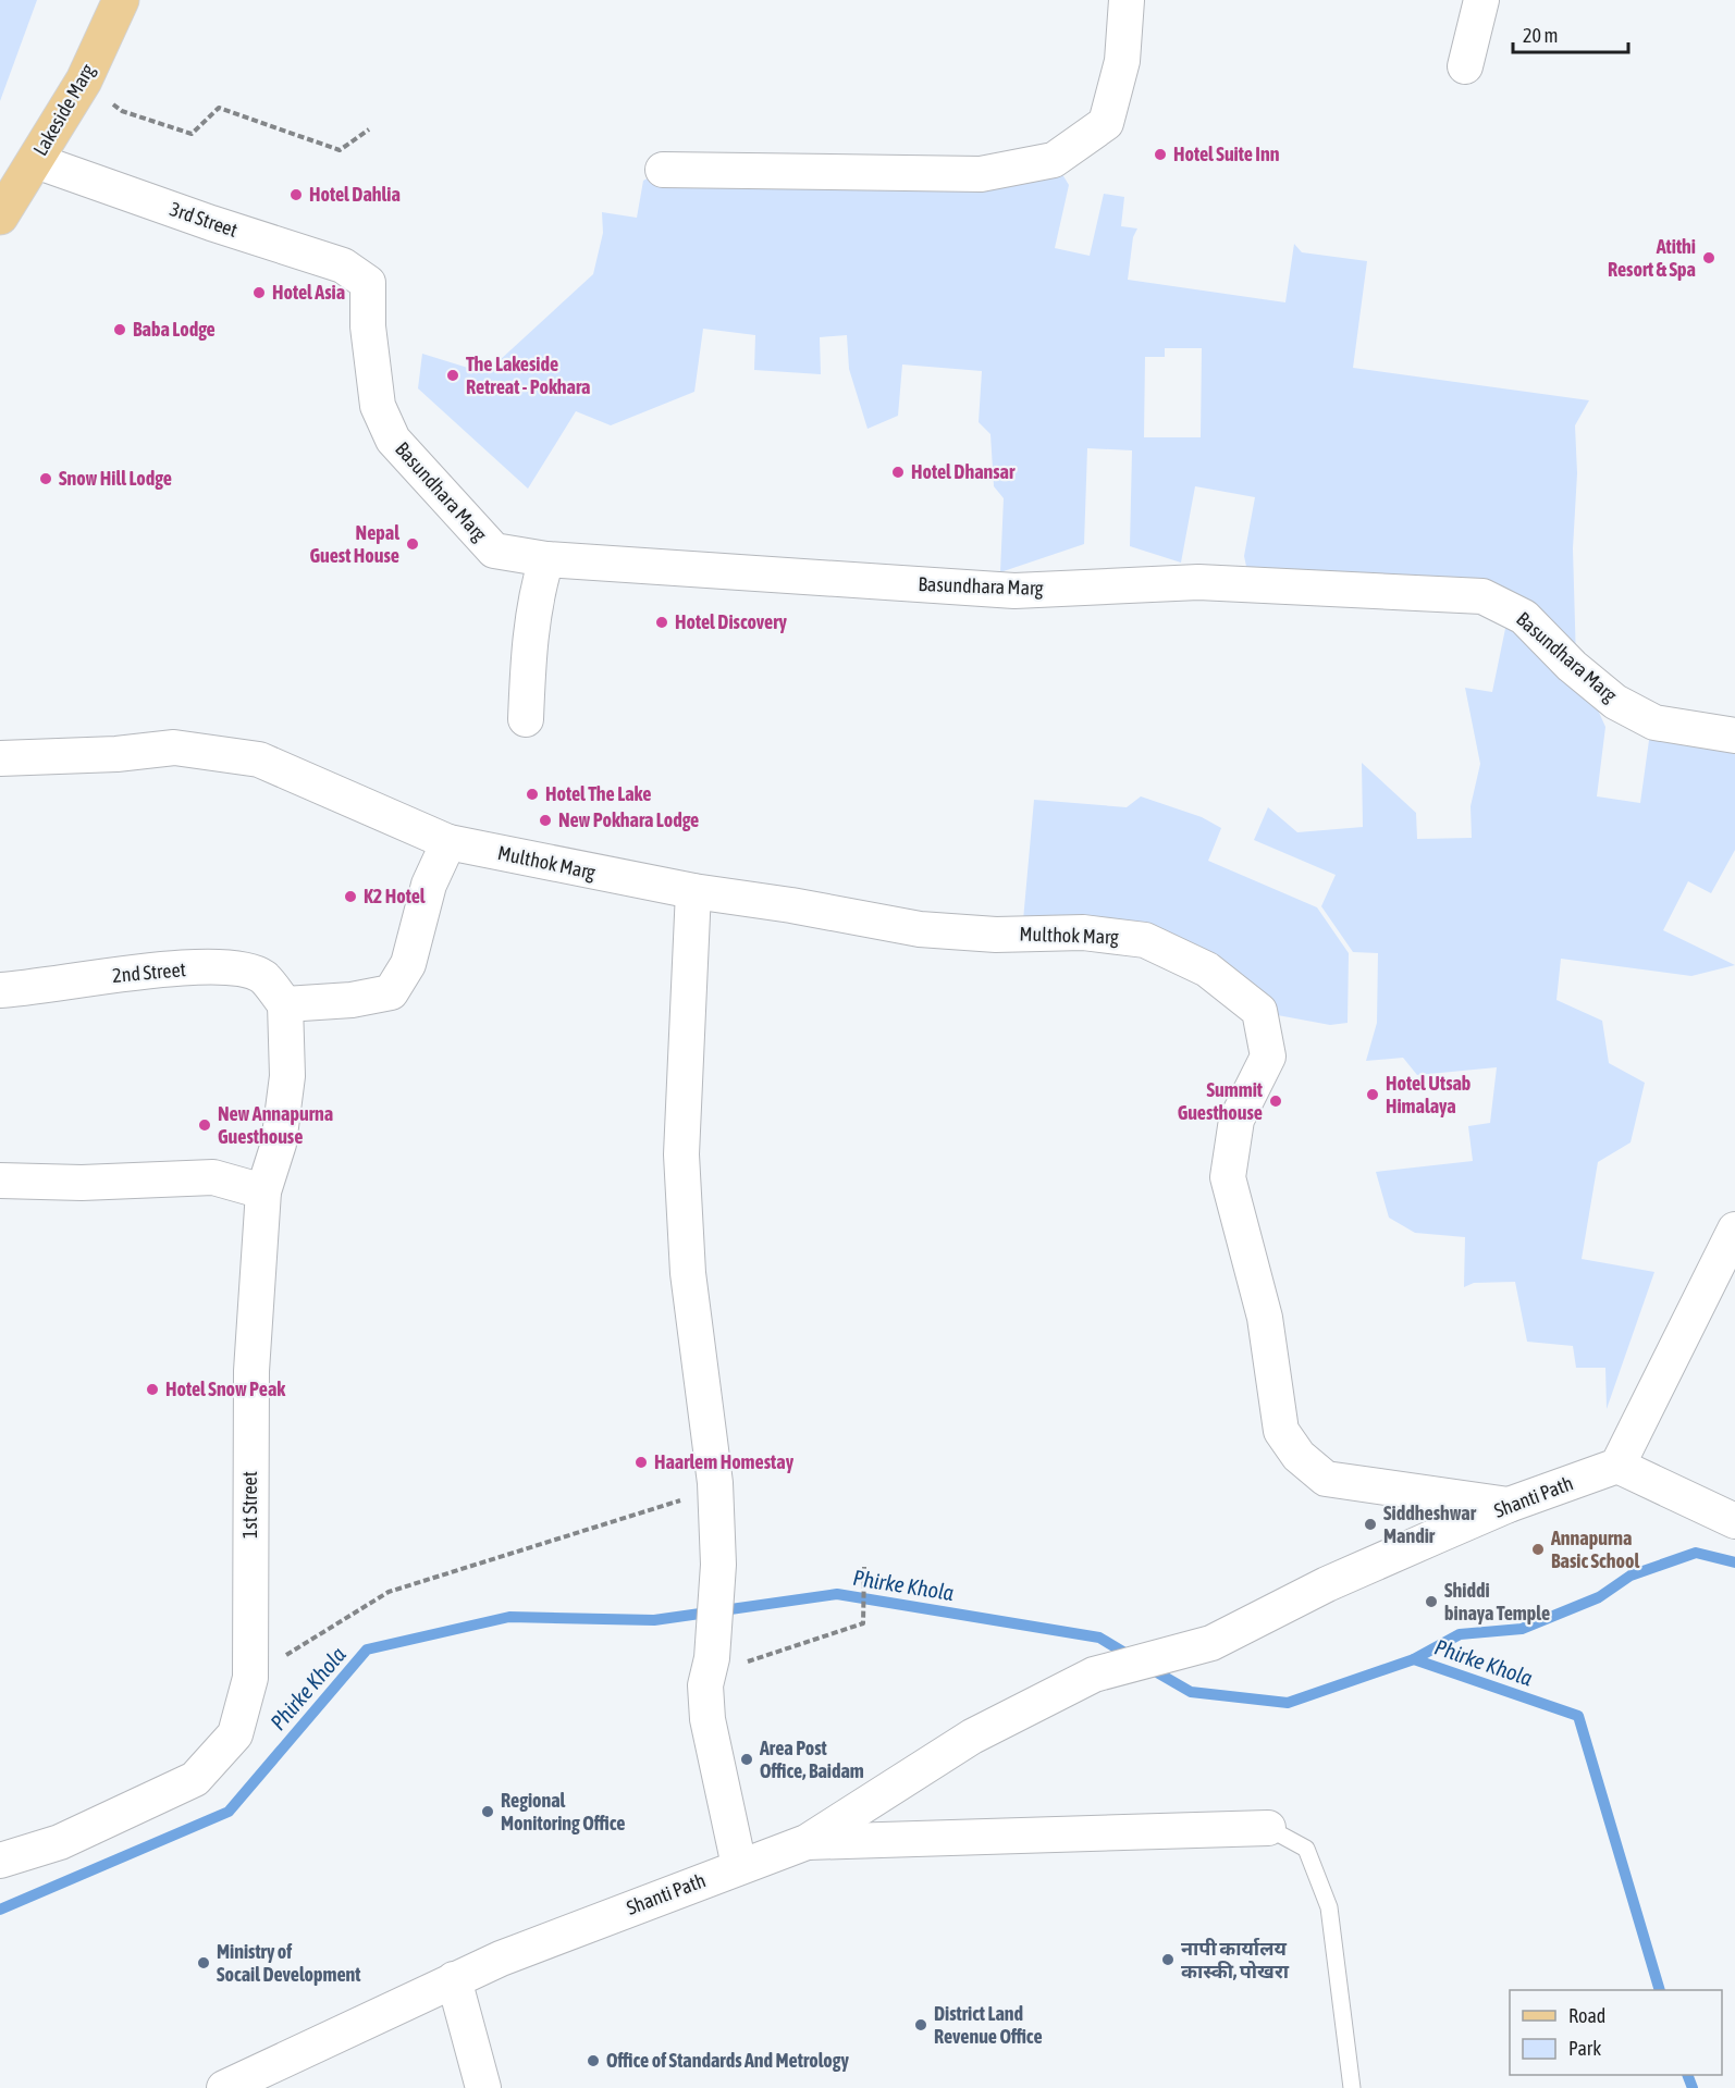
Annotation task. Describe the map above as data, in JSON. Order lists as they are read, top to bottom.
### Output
{
  "streets": {
    "main road": ["Lakeside Marg"],
    "street": [
      "3rd Street",
      "Basundhara Marg",
      "Multhok Marg",
      "2nd Street",
      "Shanti Path",
      "1st Street"
    ]
  },
  "crossings": [
    ["Lakeside Marg", "3rd Street"],
    ["3rd Street", "Basundhara Marg"],
    ["Multhok Marg", "Shanti Path"],
    ["2nd Street", "1st Street"]
  ],
  "water": ["Phirke Khola"],
  "places": [
    "Hotel Suite Inn",
    "Hotel Dahlia",
    "Atithi Resort & Spa",
    "Hotel Asia",
    "Baba Lodge",
    "The Lakeside Retreat - Pokhara",
    "Hotel Dhansar",
    "Snow Hill Lodge",
    "Nepal Guest House",
    "Hotel Discovery",
    "Hotel The Lake",
    "New Pokhara Lodge",
    "K2 Hotel",
    "Hotel Utsab Himalaya",
    "Summit Guesthouse",
    "New Annapurna Guesthouse",
    "Hotel Snow Peak",
    "Haarlem Homestay",
    "Siddheshwar Mandir",
    "Annapurna Basic School",
    "Shiddi binaya Temple",
    "Area Post Office, Baidam",
    "Regional Monitoring Office",
    "नापी कार्यालय कास्की, पोखरा",
    "Ministry of Socail Development",
    "District Land Revenue Office",
    "Office of Standards And Metrology"
  ],
  "legend": ["Road", "Park"],
  "scale_bar": "20 m"
}
